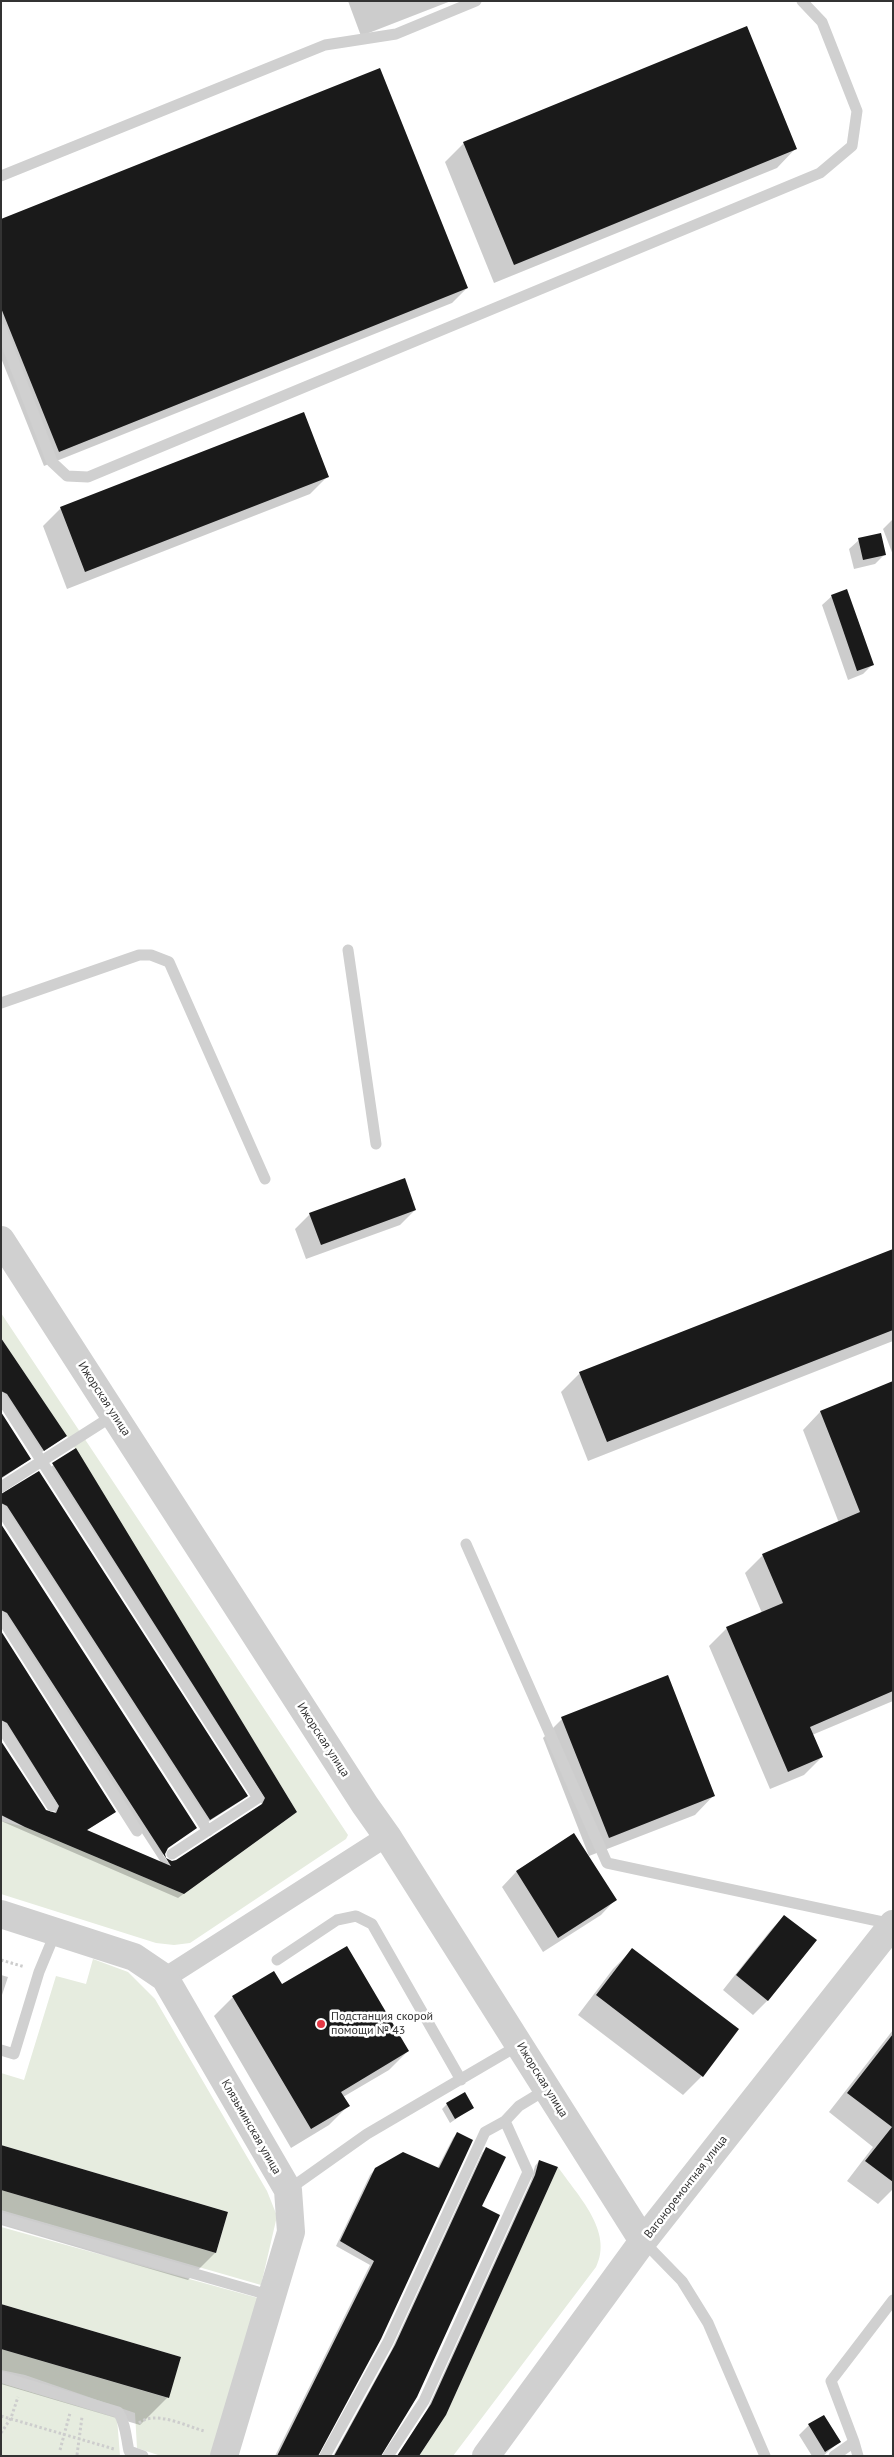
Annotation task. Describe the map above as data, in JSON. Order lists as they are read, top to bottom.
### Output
{
  "streets": {
    "street": ["Ижорская улица", "Клязьминская улица", "Вагоноремонтная улица"]
  },
  "crossings": [
    ["Ижорская улица", "Вагоноремонтная улица"]
  ],
  "places": ["Подстанция скорой помощи № 43"]
}
